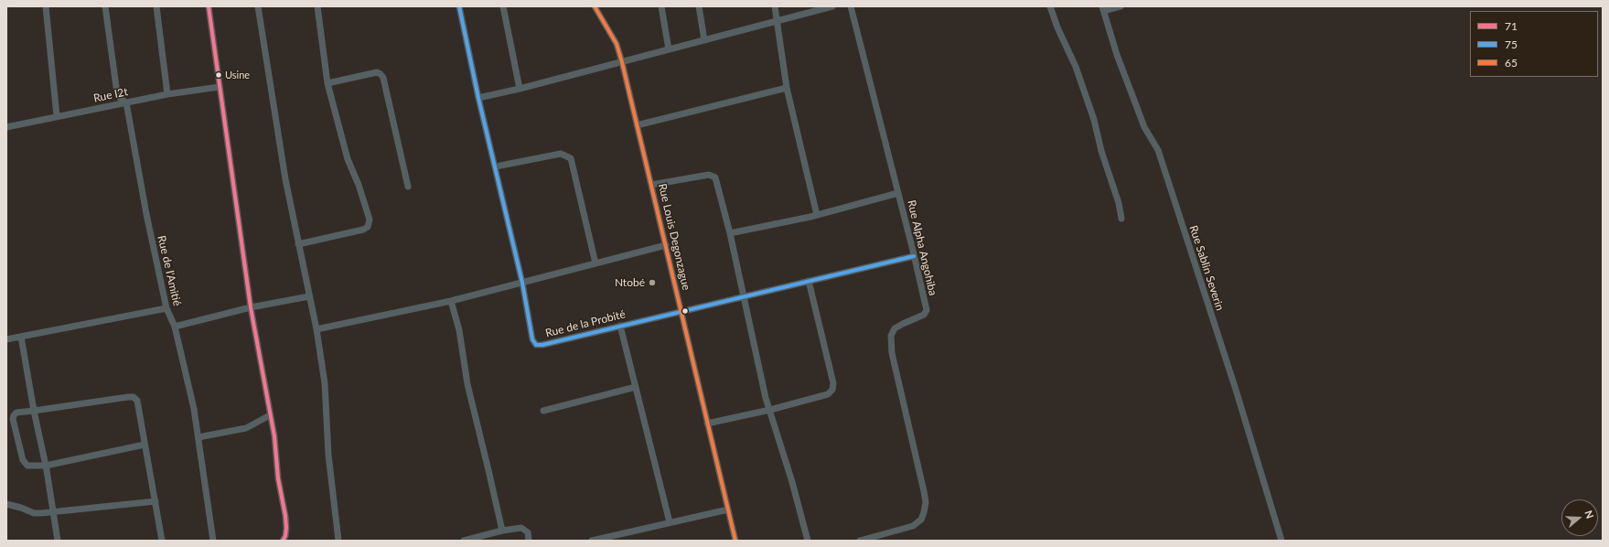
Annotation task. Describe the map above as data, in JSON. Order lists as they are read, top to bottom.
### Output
{
  "streets": {
    "street": [
      "Rue I2t",
      "Rue Louis Degonzague",
      "Rue Alpha Angohiba",
      "Rue Sablin Severin",
      "Rue de l'Amitié",
      "Rue de la Probité"
    ]
  },
  "crossings": [
    ["Rue I2t", "Rue de l'Amitié"],
    ["Rue Louis Degonzague", "Rue de la Probité"],
    ["Rue Alpha Angohiba", "Rue de la Probité"]
  ],
  "places": ["Usine", "Ntobé"],
  "lines": ["transit line 71", "transit line 75", "transit line 65"],
  "legend": ["71", "75", "65"],
  "north": "right"
}
